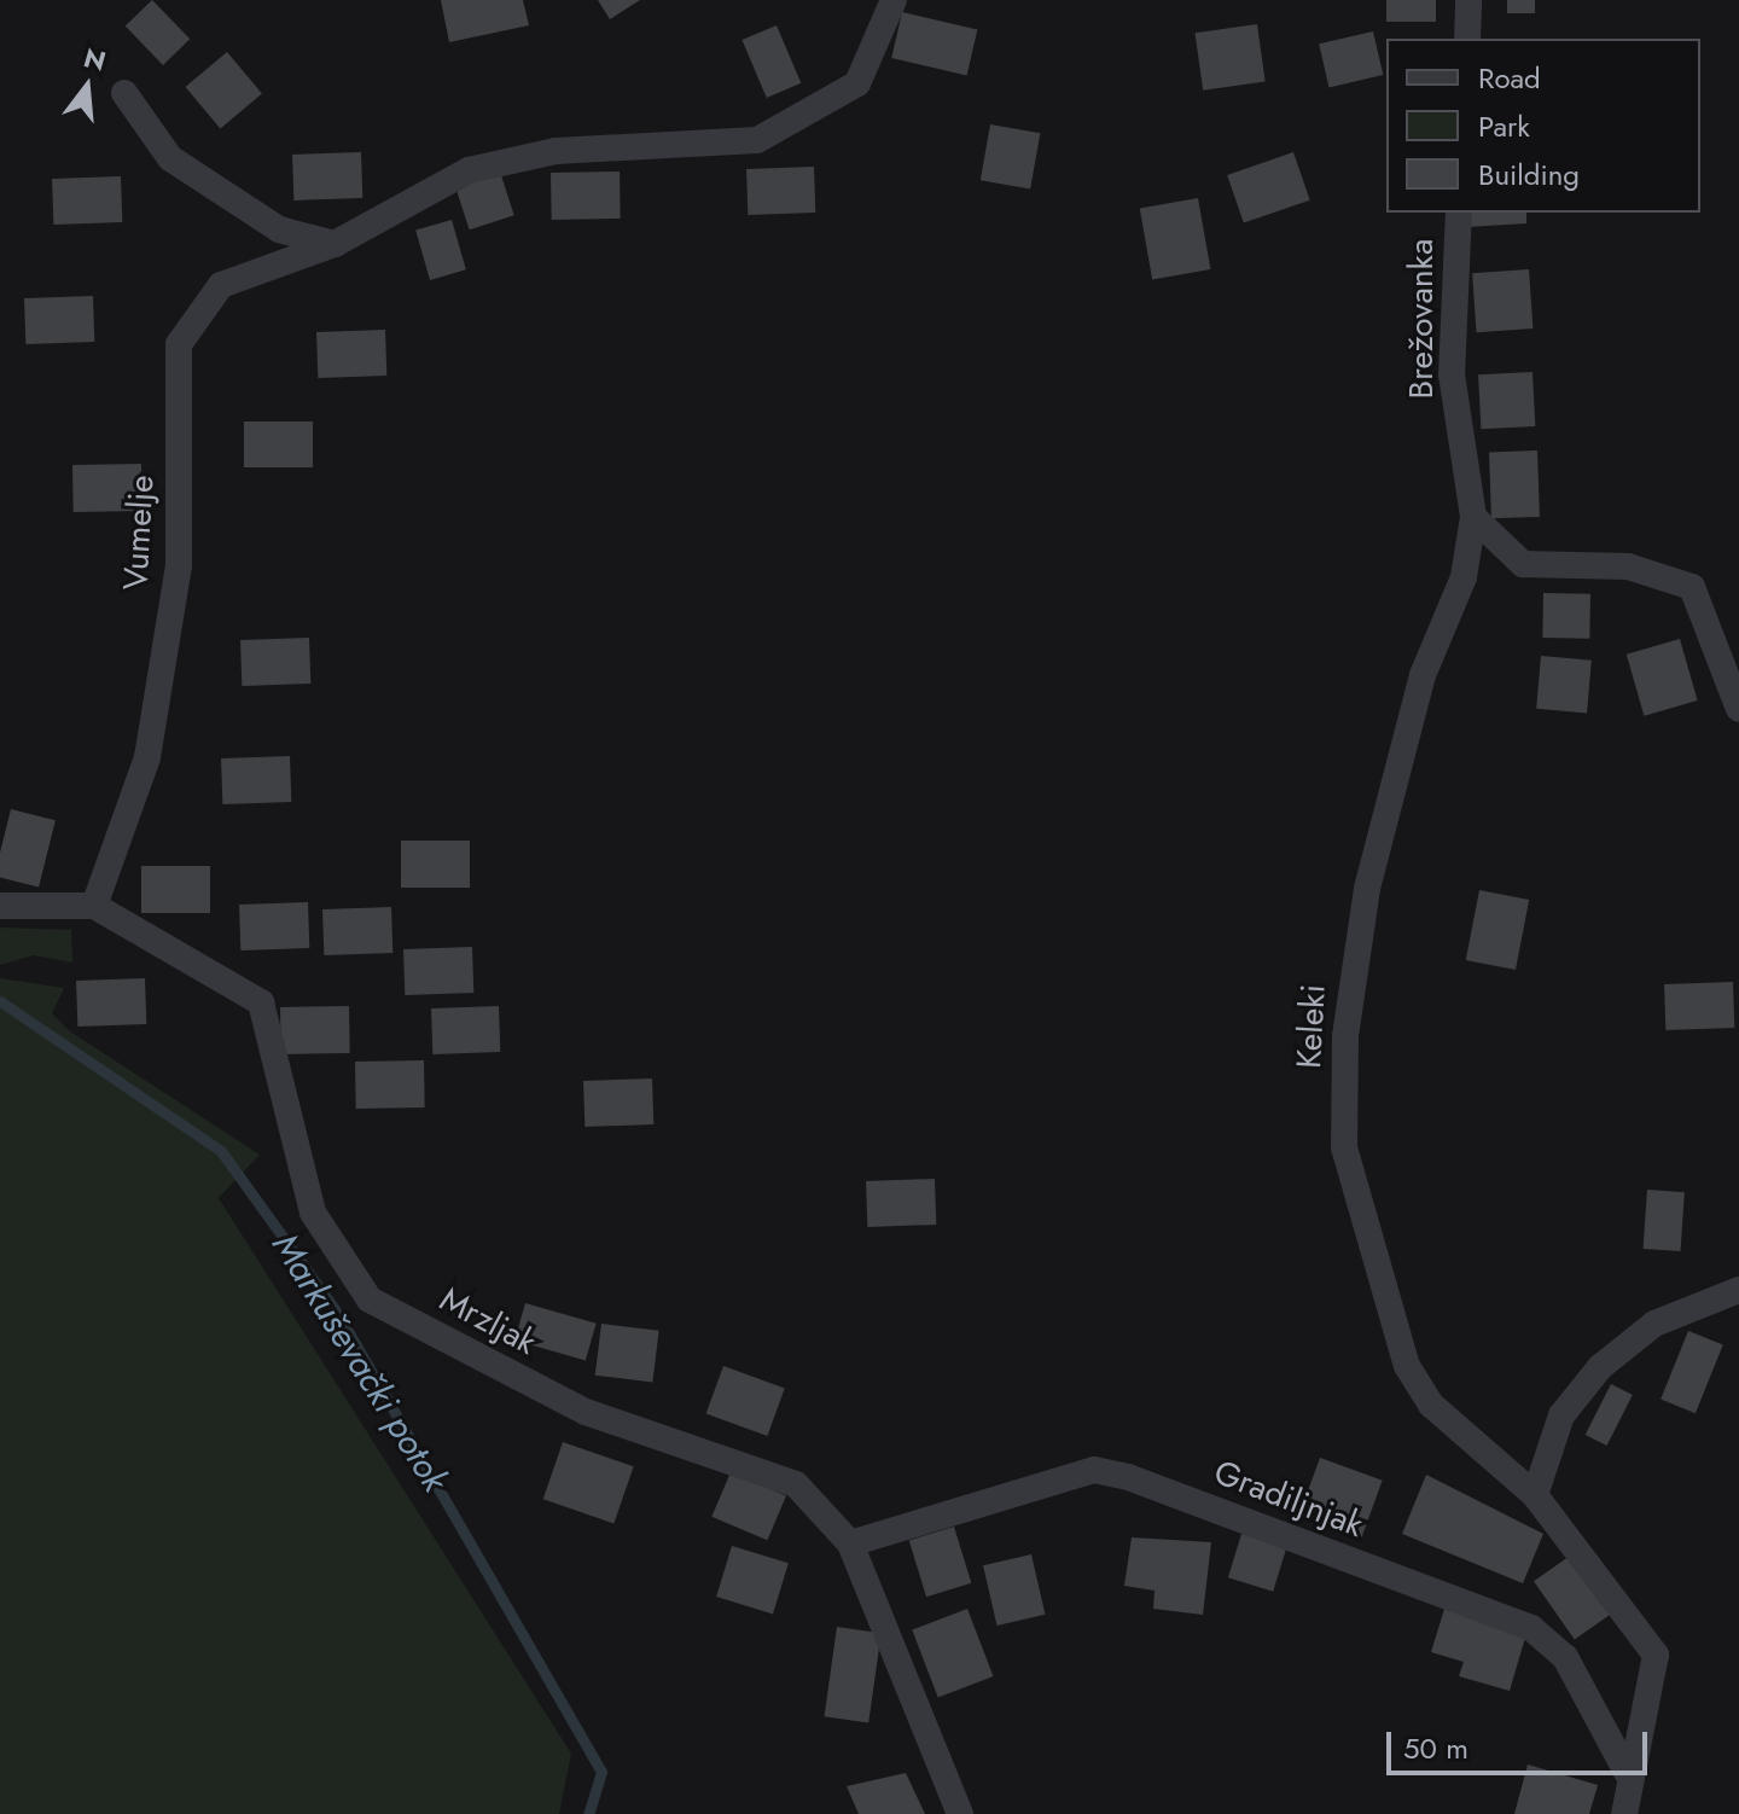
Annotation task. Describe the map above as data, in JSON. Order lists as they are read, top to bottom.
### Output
{
  "streets": {
    "street": [
      "Brežovanka",
      "Vumelje",
      "Keleki",
      "Mrzljak",
      "Gradiljnjak"
    ]
  },
  "crossings": [
    ["Brežovanka", "Keleki"],
    ["Vumelje", "Mrzljak"],
    ["Mrzljak", "Gradiljnjak"]
  ],
  "water": ["Markuševački potok"],
  "legend": ["Road", "Park", "Building"],
  "scale_bar": "50 m",
  "north": "top"
}
